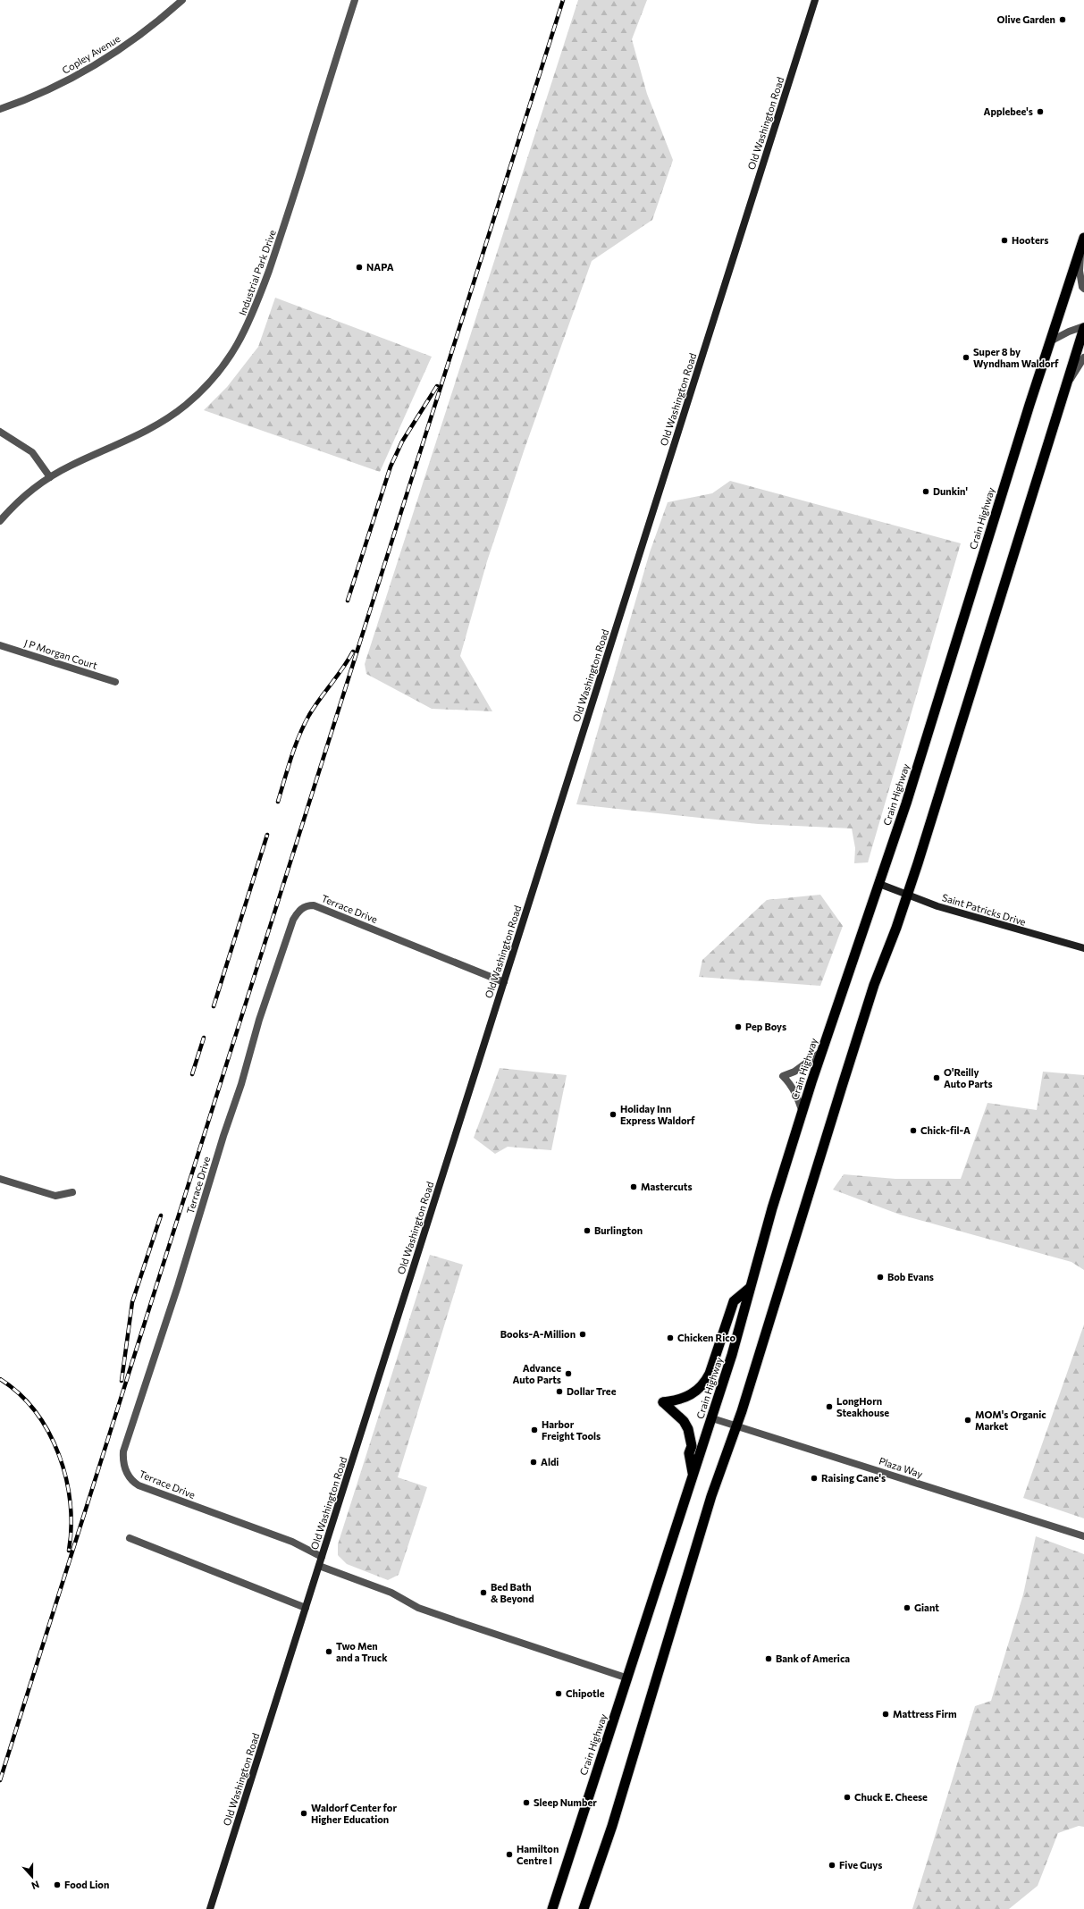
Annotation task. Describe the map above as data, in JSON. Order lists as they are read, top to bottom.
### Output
{
  "streets": {
    "highway": ["Crain Highway"],
    "main road": ["Old Washington Road", "Saint Patricks Drive"],
    "street": [
      "Copley Avenue",
      "Industrial Park Drive",
      "J P Morgan Court",
      "Terrace Drive",
      "Plaza Way"
    ]
  },
  "crossings": [
    ["Old Washington Road", "Terrace Drive"],
    ["Crain Highway", "Saint Patricks Drive"],
    ["Crain Highway", "Plaza Way"]
  ],
  "places": [
    "Olive Garden",
    "Applebee's",
    "Hooters",
    "NAPA",
    "Super 8 by Wyndham Waldorf",
    "Dunkin'",
    "Pep Boys",
    "O'Reilly Auto Parts",
    "Holiday Inn Express Waldorf",
    "Chick-fil-A",
    "Mastercuts",
    "Burlington",
    "Bob Evans",
    "Books-A-Million",
    "Chicken Rico",
    "Advance Auto Parts",
    "Dollar Tree",
    "LongHorn Steakhouse",
    "MOM's Organic Market",
    "Harbor Freight Tools",
    "Aldi",
    "Raising Cane's",
    "Bed Bath & Beyond",
    "Giant",
    "Two Men and a Truck",
    "Bank of America",
    "Chipotle",
    "Mattress Firm",
    "Chuck E. Cheese",
    "Sleep Number",
    "Waldorf Center for Higher Education",
    "Hamilton Centre I",
    "Five Guys",
    "Food Lion"
  ],
  "north": "bottom"
}
